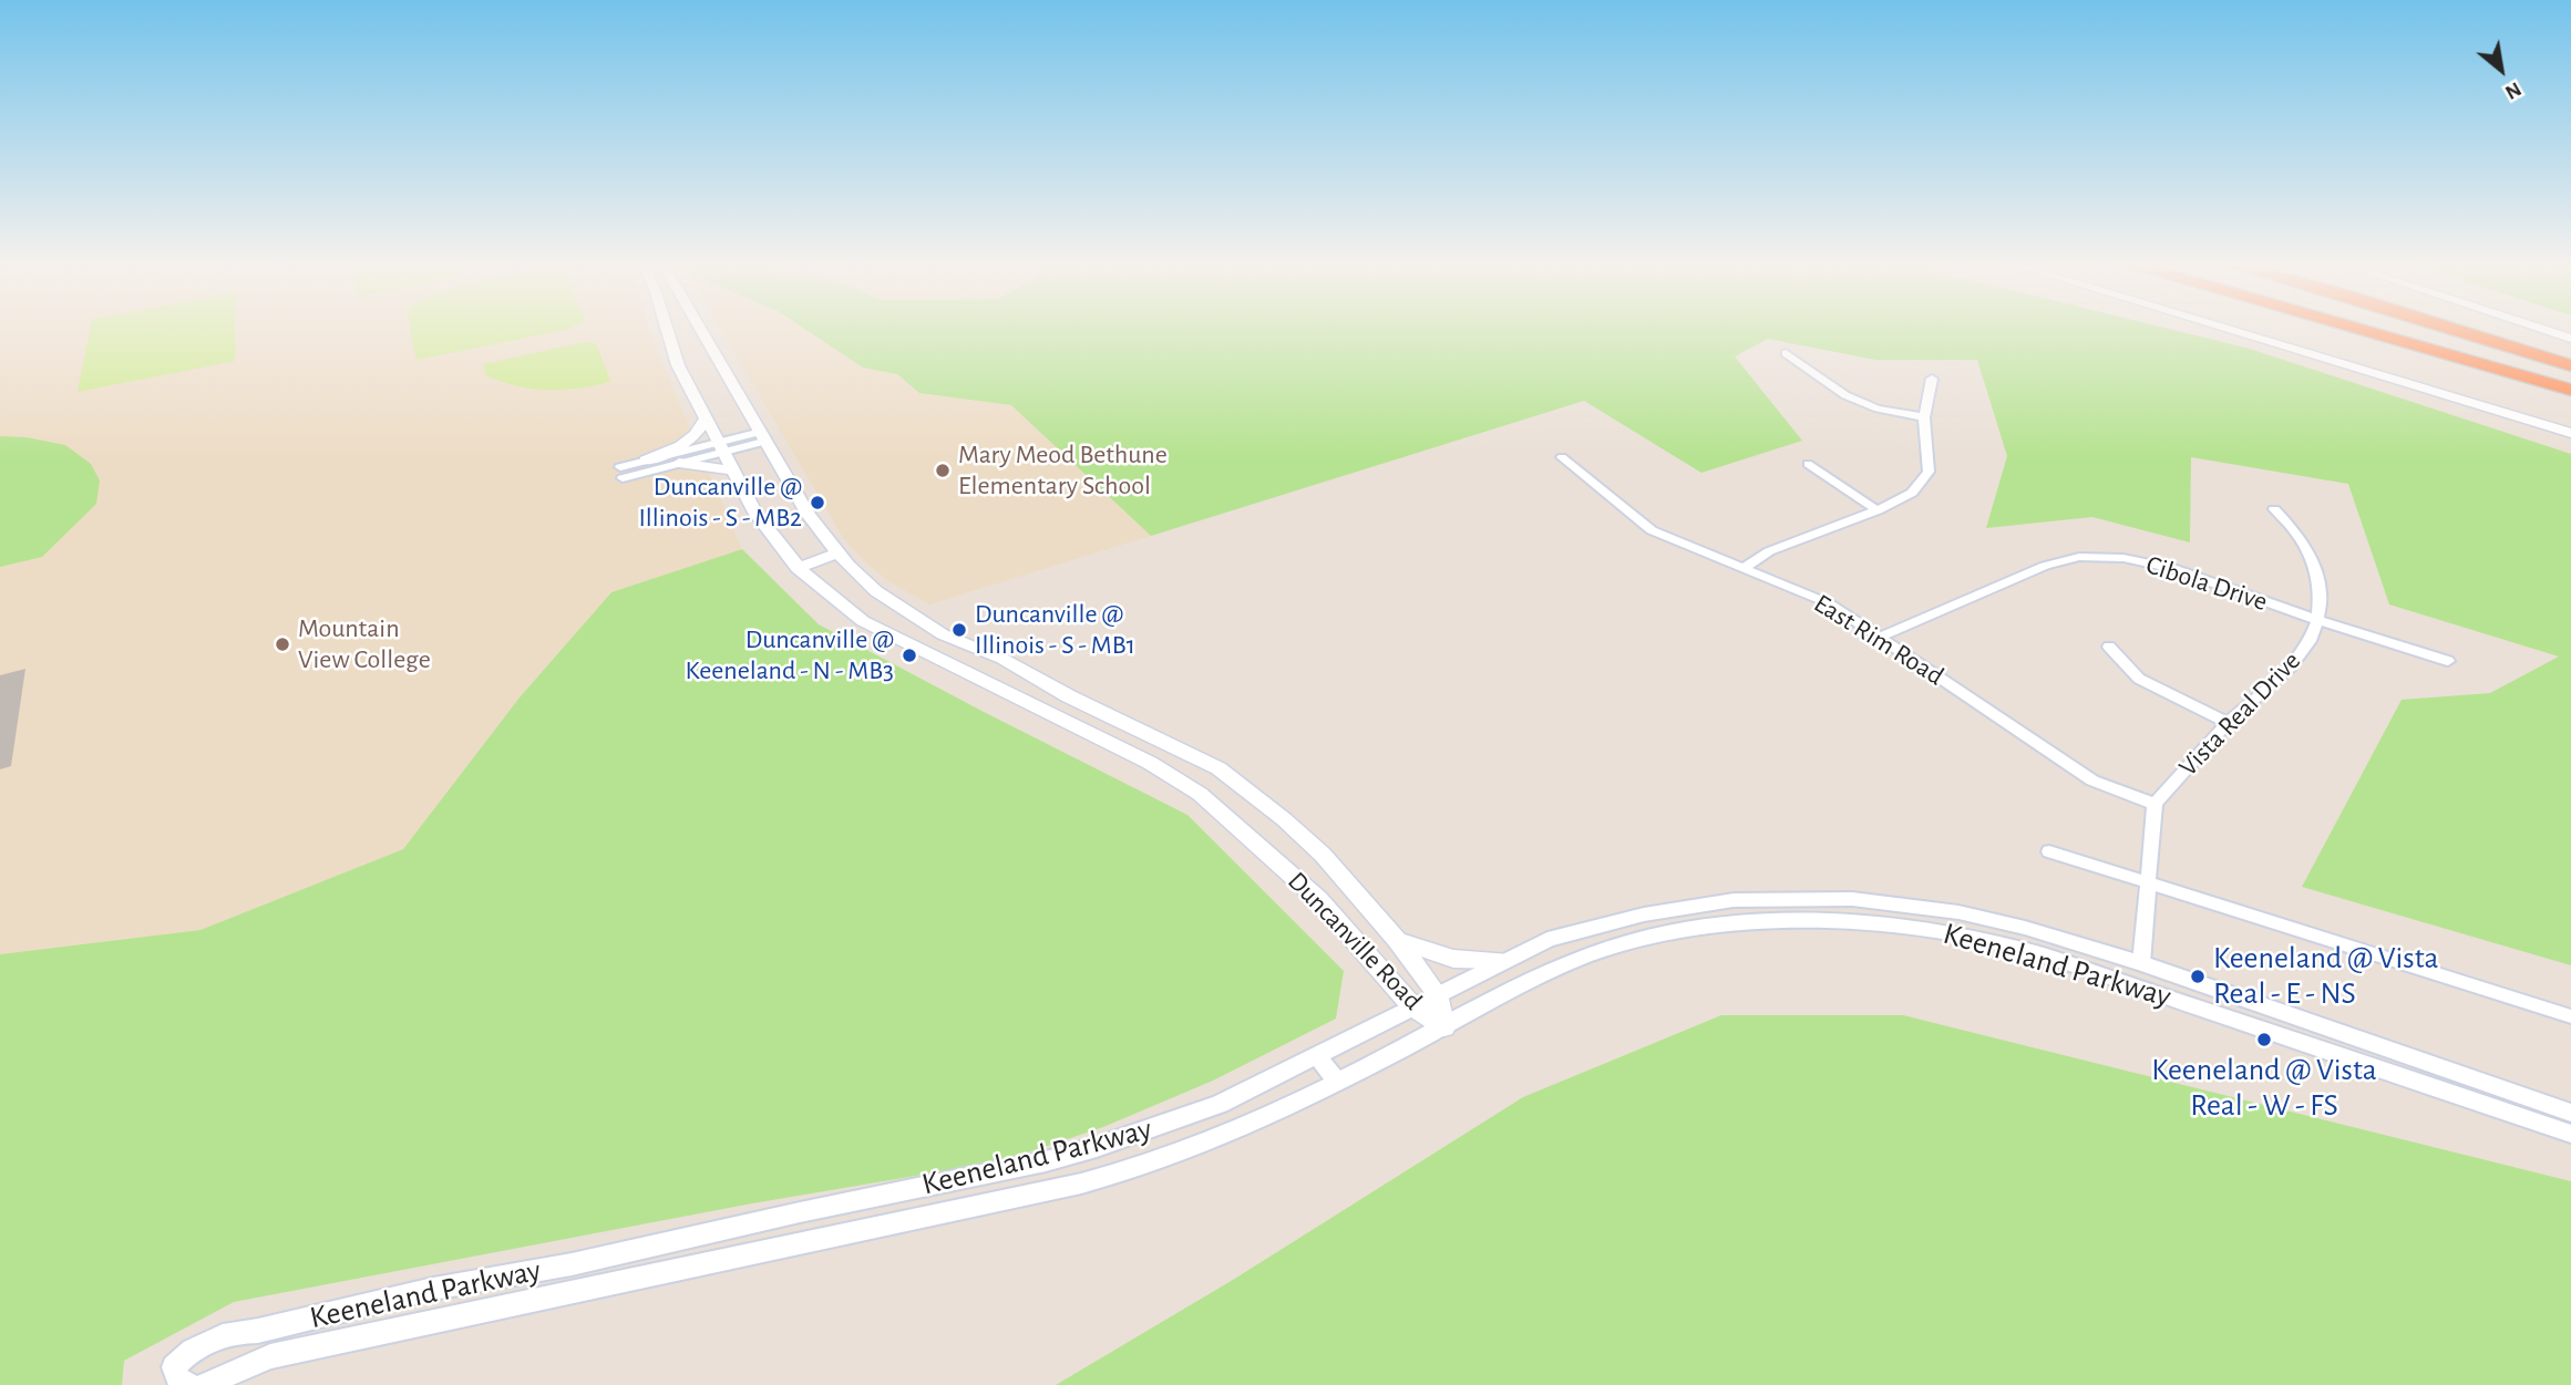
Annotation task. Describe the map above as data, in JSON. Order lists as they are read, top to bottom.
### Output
{
  "streets": {
    "main road": ["Duncanville Road"],
    "street": [
      "Cibola Drive",
      "East Rim Road",
      "Vista Real Drive",
      "Keeneland Parkway"
    ]
  },
  "crossings": [
    ["Cibola Drive", "East Rim Road"],
    ["Cibola Drive", "Vista Real Drive"],
    ["East Rim Road", "Vista Real Drive"],
    ["Duncanville Road", "Keeneland Parkway"]
  ],
  "places": [
    "Mary Meod Bethune Elementary School",
    "Duncanville @ Illinois - S - MB2",
    "Duncanville @ Illinois - S - MB1",
    "Mountain View College",
    "Duncanville @ Keeneland - N - MB3",
    "Keeneland @ Vista Real - E - NS",
    "Keeneland @ Vista Real - W - FS"
  ],
  "north": "bottom right"
}
